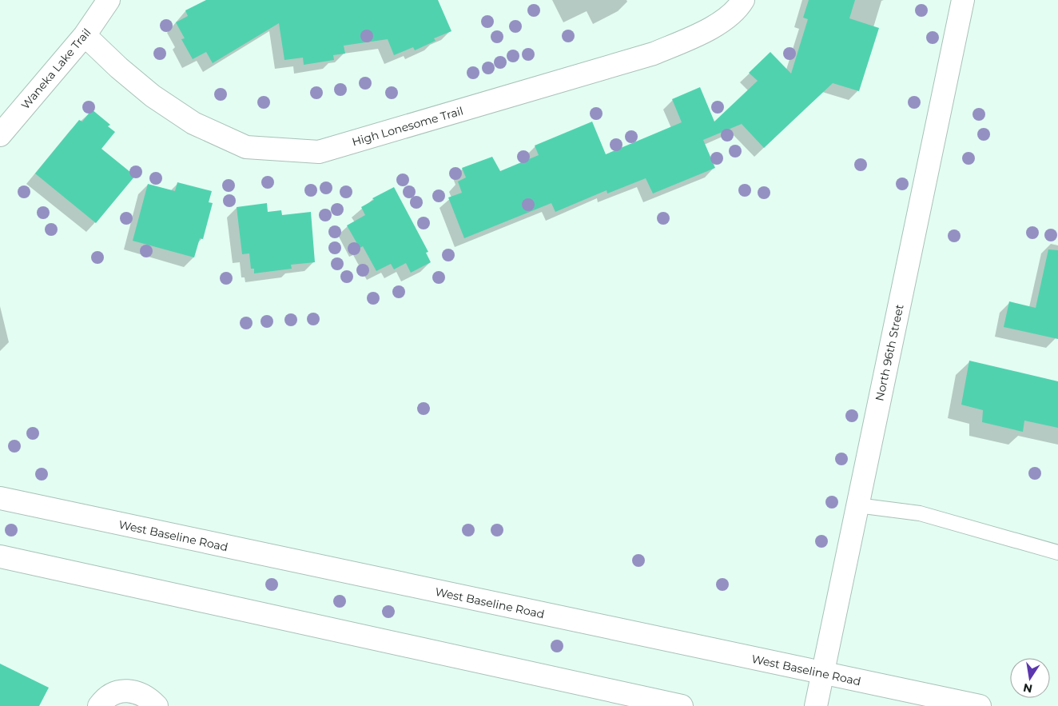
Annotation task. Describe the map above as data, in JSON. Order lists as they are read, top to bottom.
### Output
{
  "streets": {
    "street": [
      "Waneka Lake Trail",
      "High Lonesome Trail",
      "North 96th Street",
      "West Baseline Road"
    ]
  },
  "crossings": [
    ["Waneka Lake Trail", "High Lonesome Trail"],
    ["North 96th Street", "West Baseline Road"]
  ],
  "north": "bottom"
}
